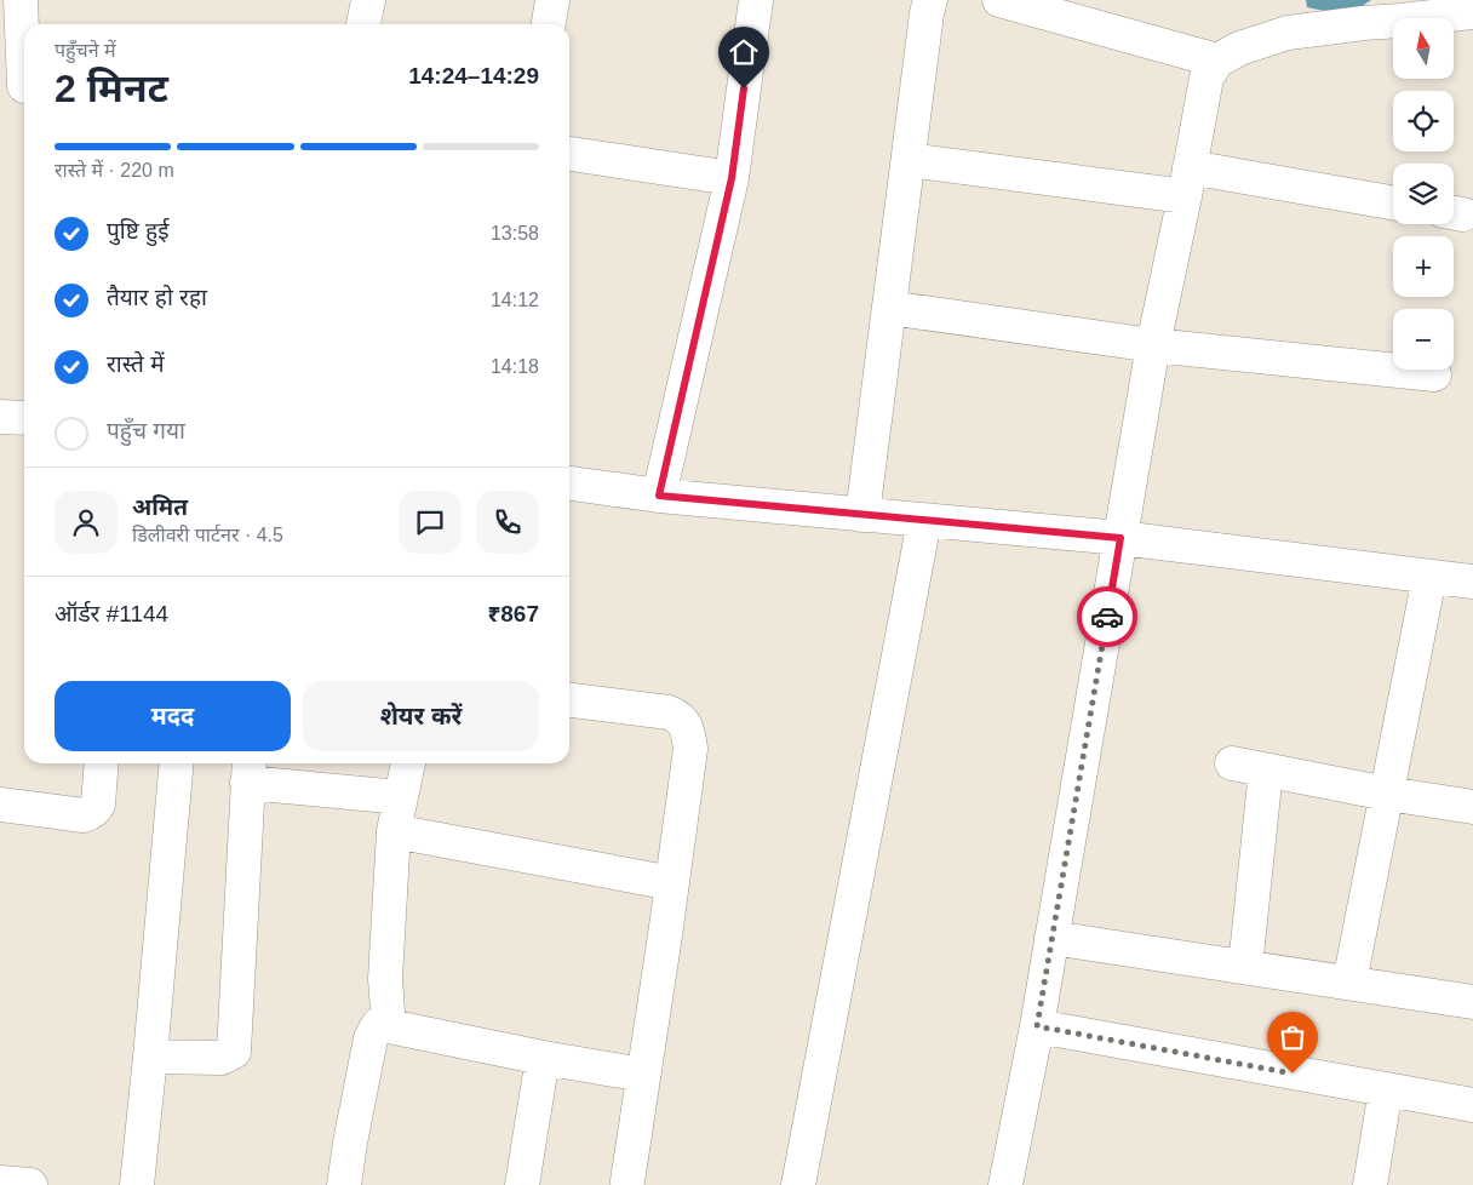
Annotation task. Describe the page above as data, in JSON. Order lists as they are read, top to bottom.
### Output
{
  "north": "top",
  "page": {
    "map_buttons": ["+", "−"],
    "heading": ["2 मिनट", "पहुँचने में", "14:24–14:29"],
    "panel": [
      "अमित",
      "डिलीवरी पार्टनर · 4.5",
      "ऑर्डर #1144",
      "₹867"
    ],
    "bar": "रास्ते में · 220 m",
    "list": [
      ["पुष्टि हुई", "13:58"],
      ["तैयार हो रहा", "14:12"],
      ["रास्ते में", "14:18"],
      "पहुँच गया"
    ],
    "buttons": ["मदद", "शेयर करें"]
  }
}
